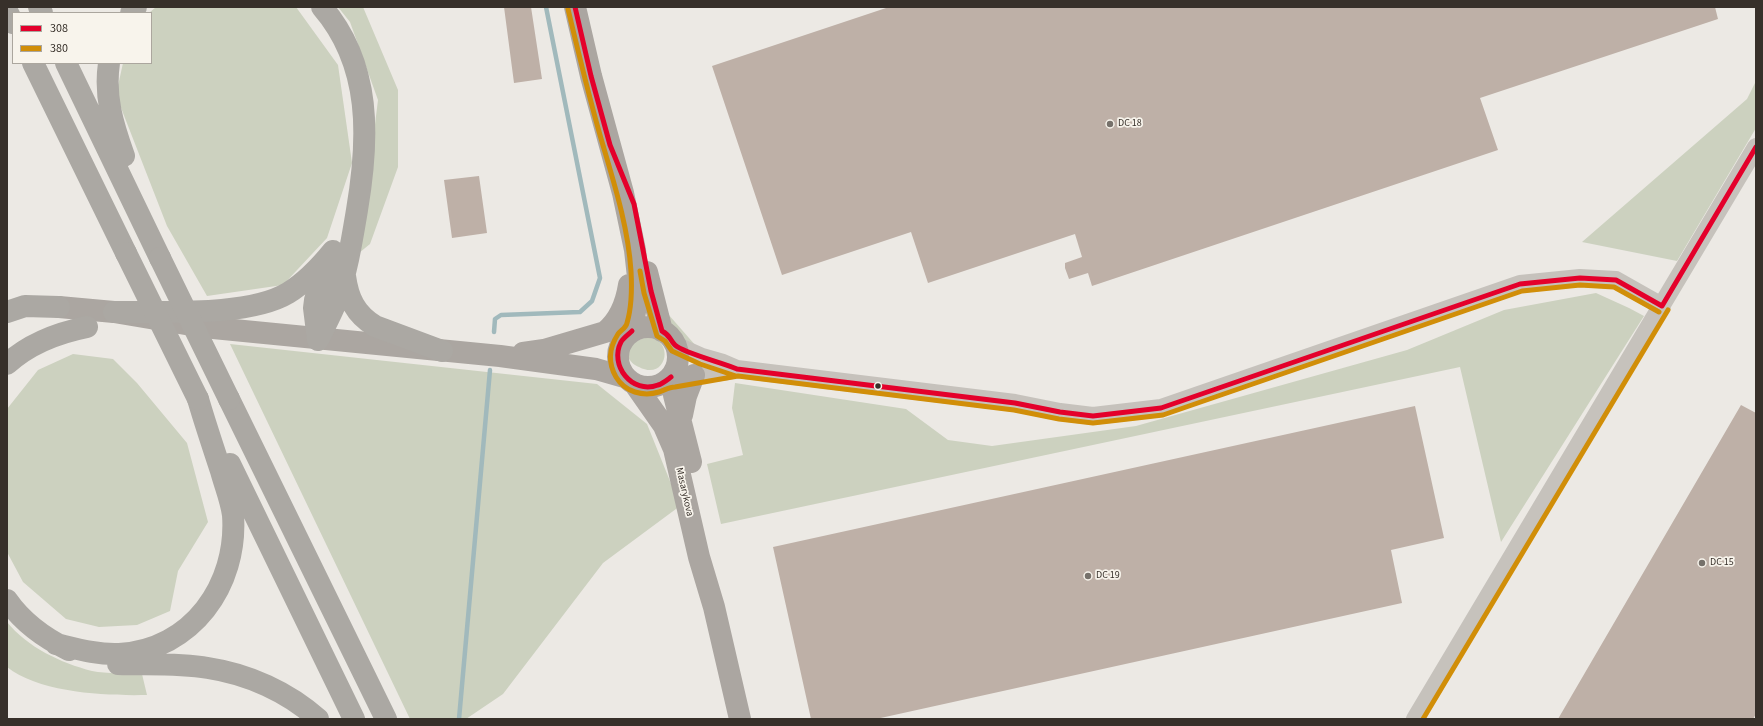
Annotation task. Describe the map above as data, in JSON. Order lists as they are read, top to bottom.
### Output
{
  "streets": {
    "main road": ["Masarykova"]
  },
  "places": ["DC 18", "DC 15", "DC 19"],
  "lines": ["transit line 308", "transit line 380"],
  "legend": ["308", "380"]
}
